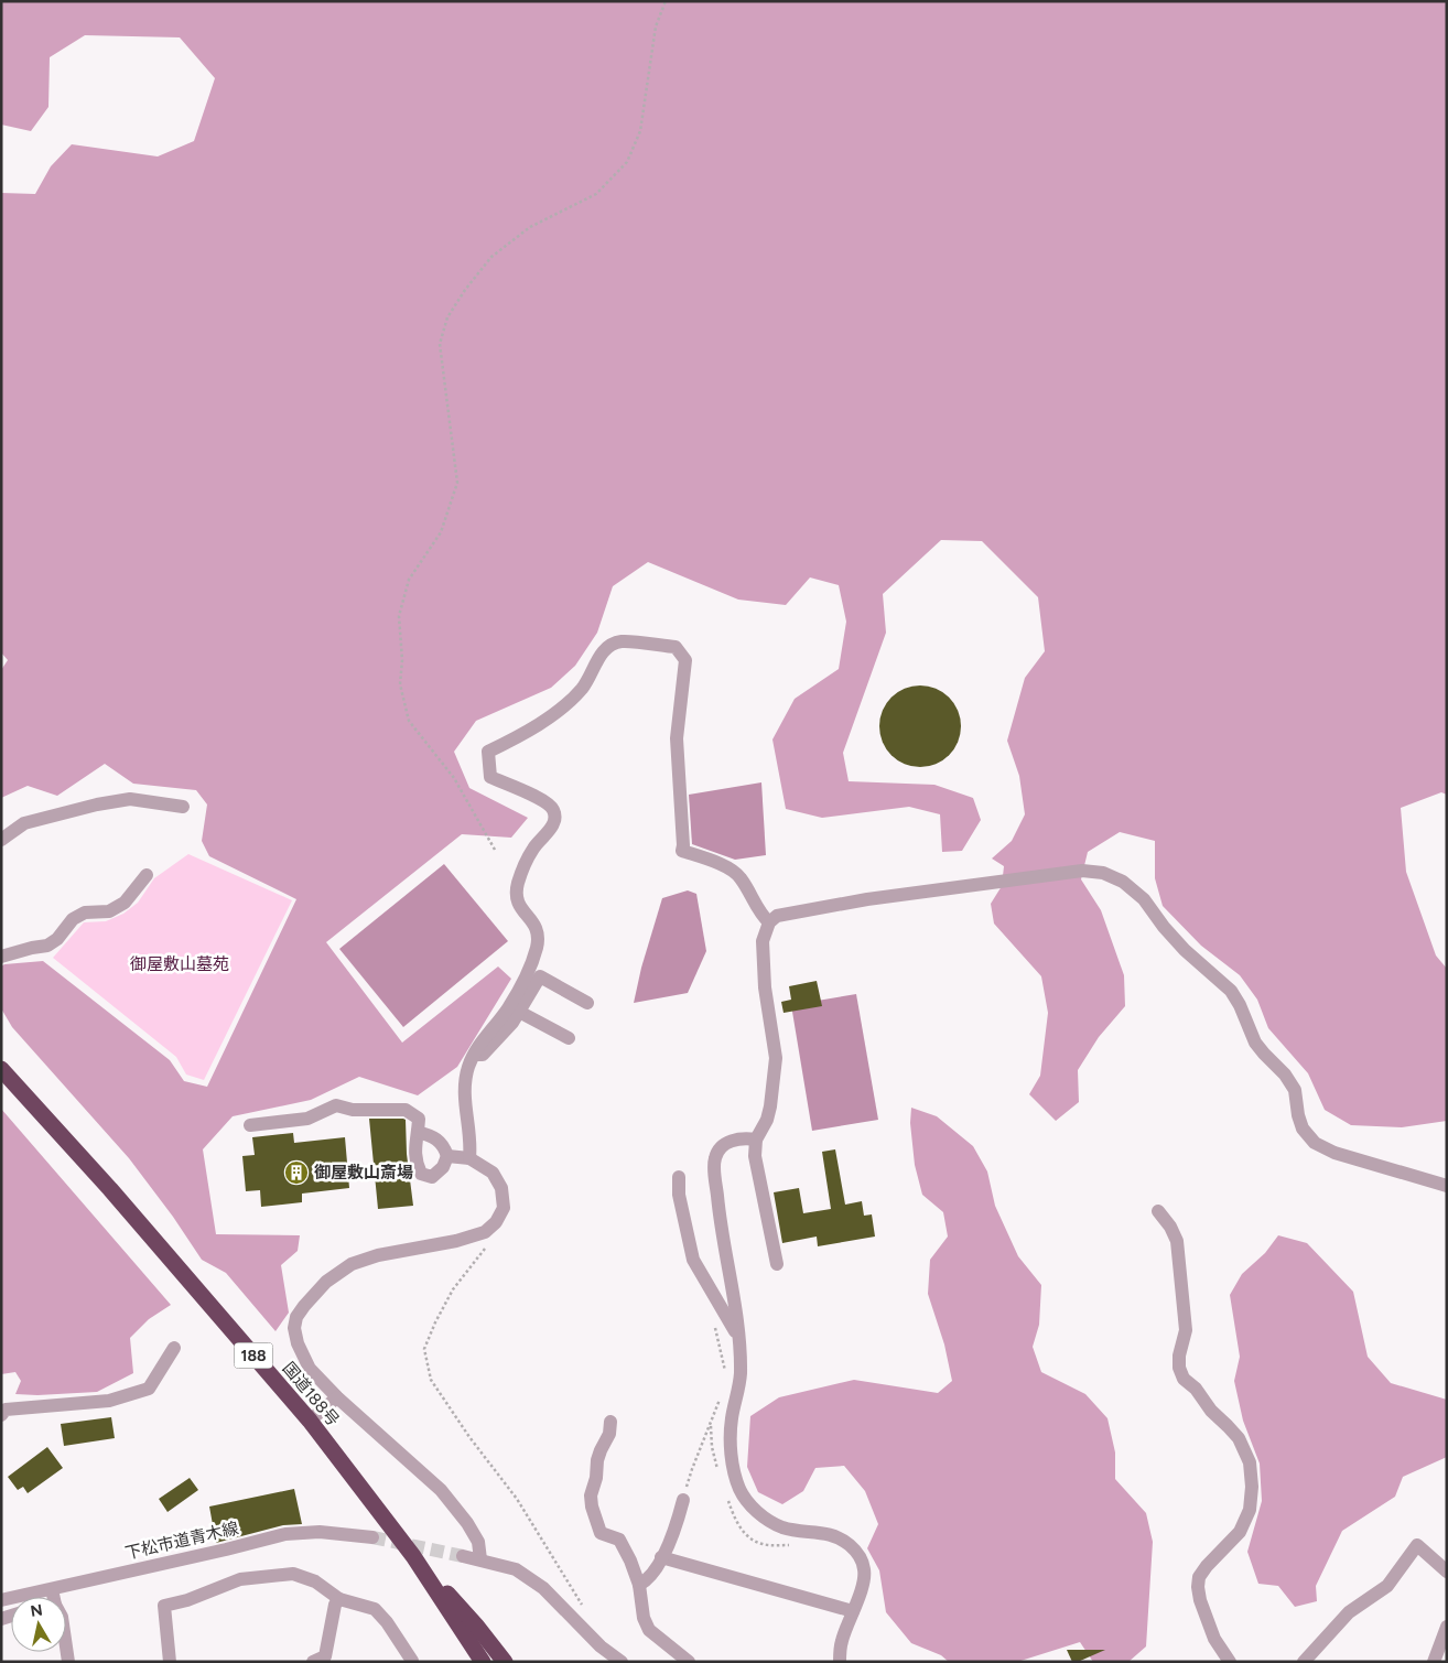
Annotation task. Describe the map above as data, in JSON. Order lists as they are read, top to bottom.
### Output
{
  "streets": {
    "highway": ["188", "国道188号"],
    "street": ["下松市道青木線"]
  },
  "parks": ["御屋敷山墓苑"],
  "places": {
    "building": ["御屋敷山斎場"]
  },
  "north": "top"
}
